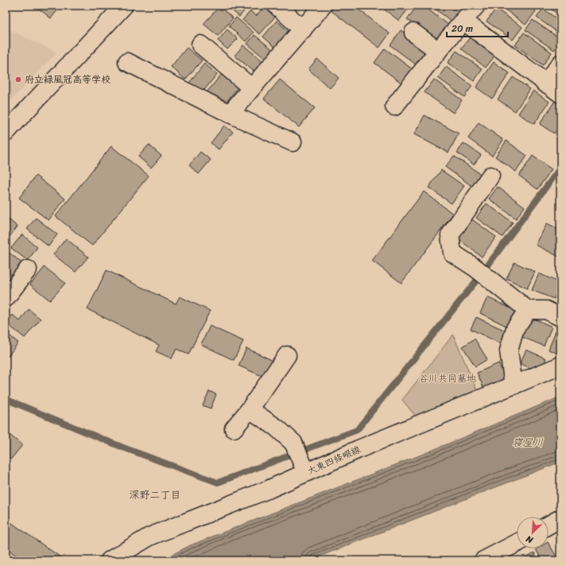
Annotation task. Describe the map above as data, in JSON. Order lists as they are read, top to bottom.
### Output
{
  "streets": {
    "street": ["大東四條畷線"]
  },
  "districts": ["深野二丁目"],
  "water": ["寝屋川"],
  "parks": ["谷川共同墓地"],
  "places": ["府立緑風冠高等学校"],
  "scale_bar": "20 m",
  "north": "bottom left"
}
